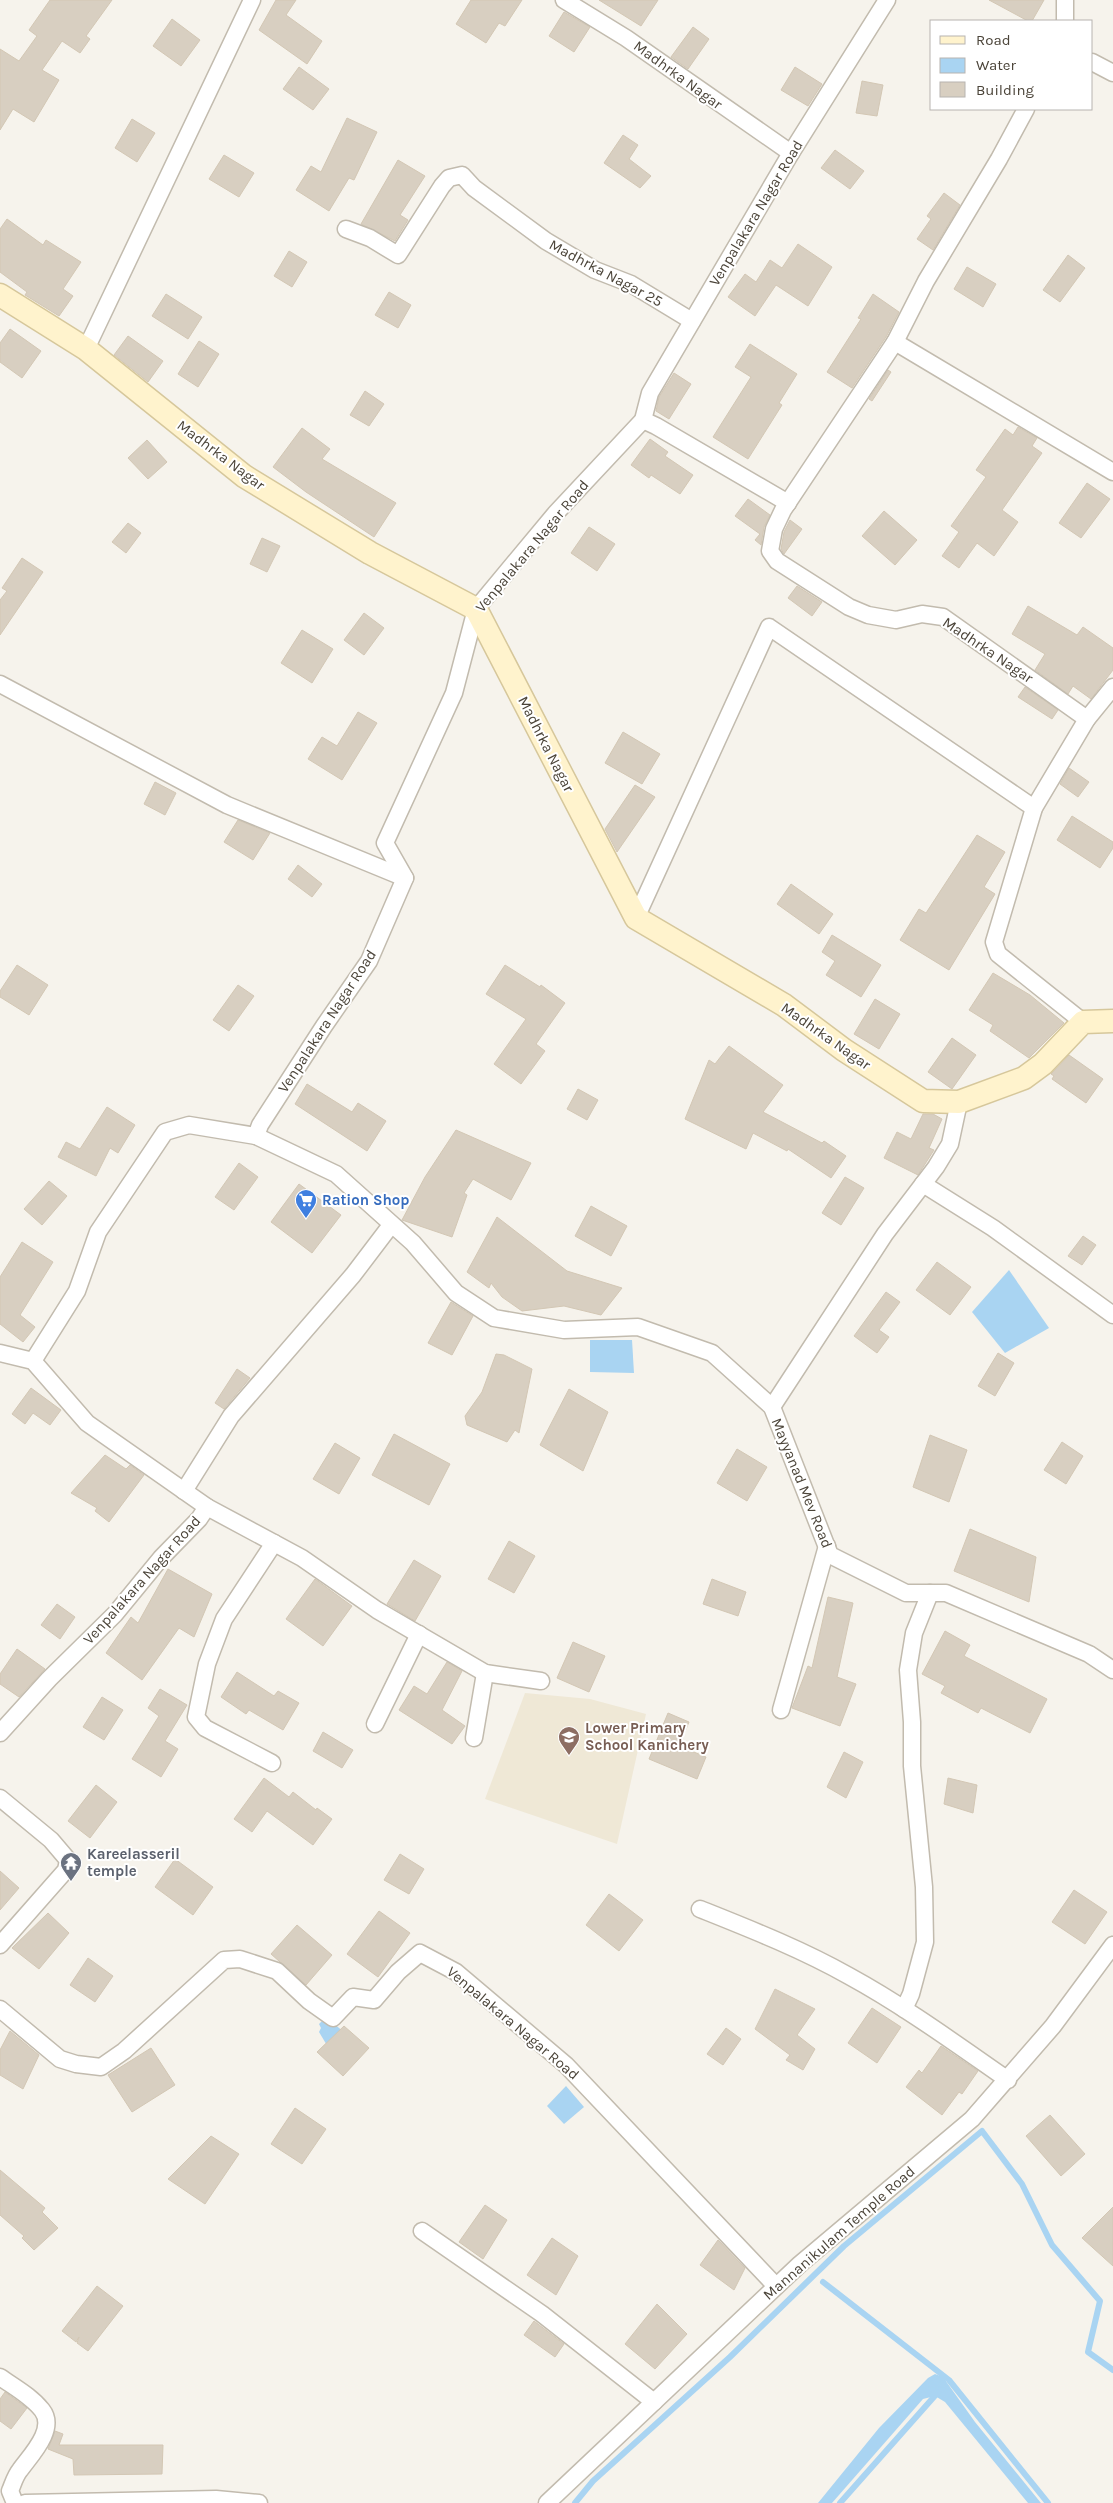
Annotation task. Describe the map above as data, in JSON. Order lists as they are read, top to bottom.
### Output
{
  "streets": {
    "street": [
      "Madhrka Nagar",
      "Venpalakara Nagar Road",
      "Madhrka Nagar 25",
      "Mayyanad Mev Road",
      "Mannanikulam Temple Road"
    ]
  },
  "crossings": [
    ["Madhrka Nagar", "Venpalakara Nagar Road"],
    ["Venpalakara Nagar Road", "Madhrka Nagar 25"],
    ["Venpalakara Nagar Road", "Mannanikulam Temple Road"]
  ],
  "places": {
    "supermarket": ["Ration Shop"],
    "school or university": ["Lower Primary School Kanichery"],
    "temple": ["Kareelasseril temple"]
  },
  "legend": ["Road", "Water", "Building"]
}
